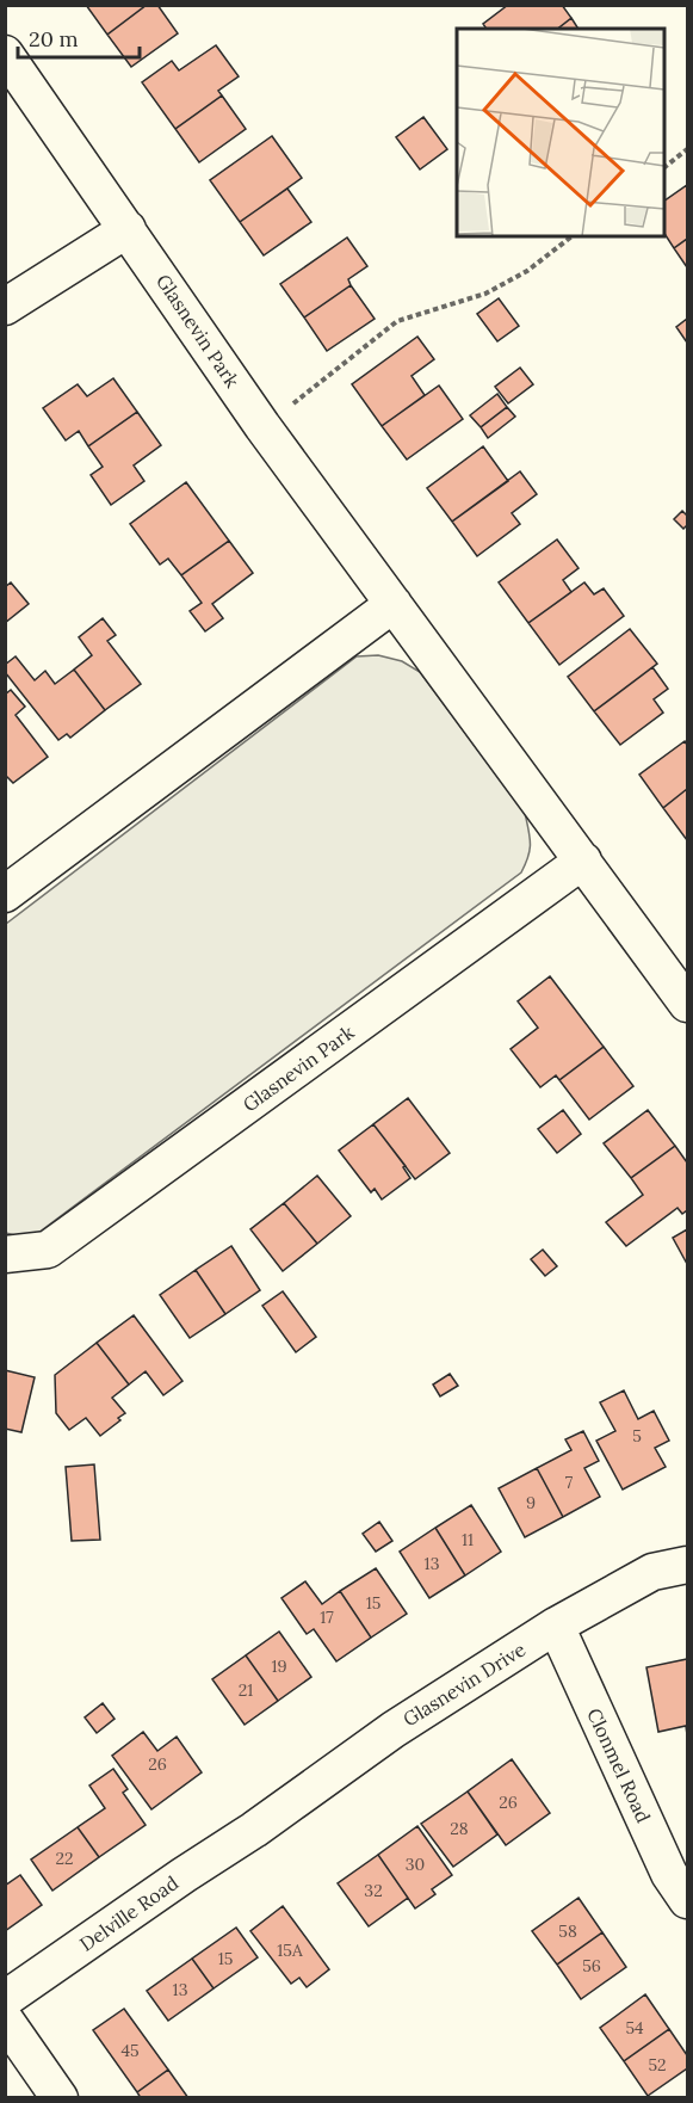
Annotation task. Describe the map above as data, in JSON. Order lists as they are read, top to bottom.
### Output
{
  "streets": {
    "street": [
      "Glasnevin Park",
      "Glasnevin Drive",
      "Clonmel Road",
      "Delville Road"
    ]
  },
  "crossings": [
    ["Glasnevin Drive", "Clonmel Road"],
    ["Glasnevin Drive", "Delville Road"]
  ],
  "house_numbers": [
    "5",
    "7",
    "9",
    "11",
    "13",
    "15",
    "17",
    "19",
    "21",
    "26",
    "26",
    "28",
    "22",
    "30",
    "32",
    "58",
    "15A",
    "15",
    "56",
    "13",
    "54",
    "45",
    "52"
  ],
  "scale_bar": "20 m"
}
